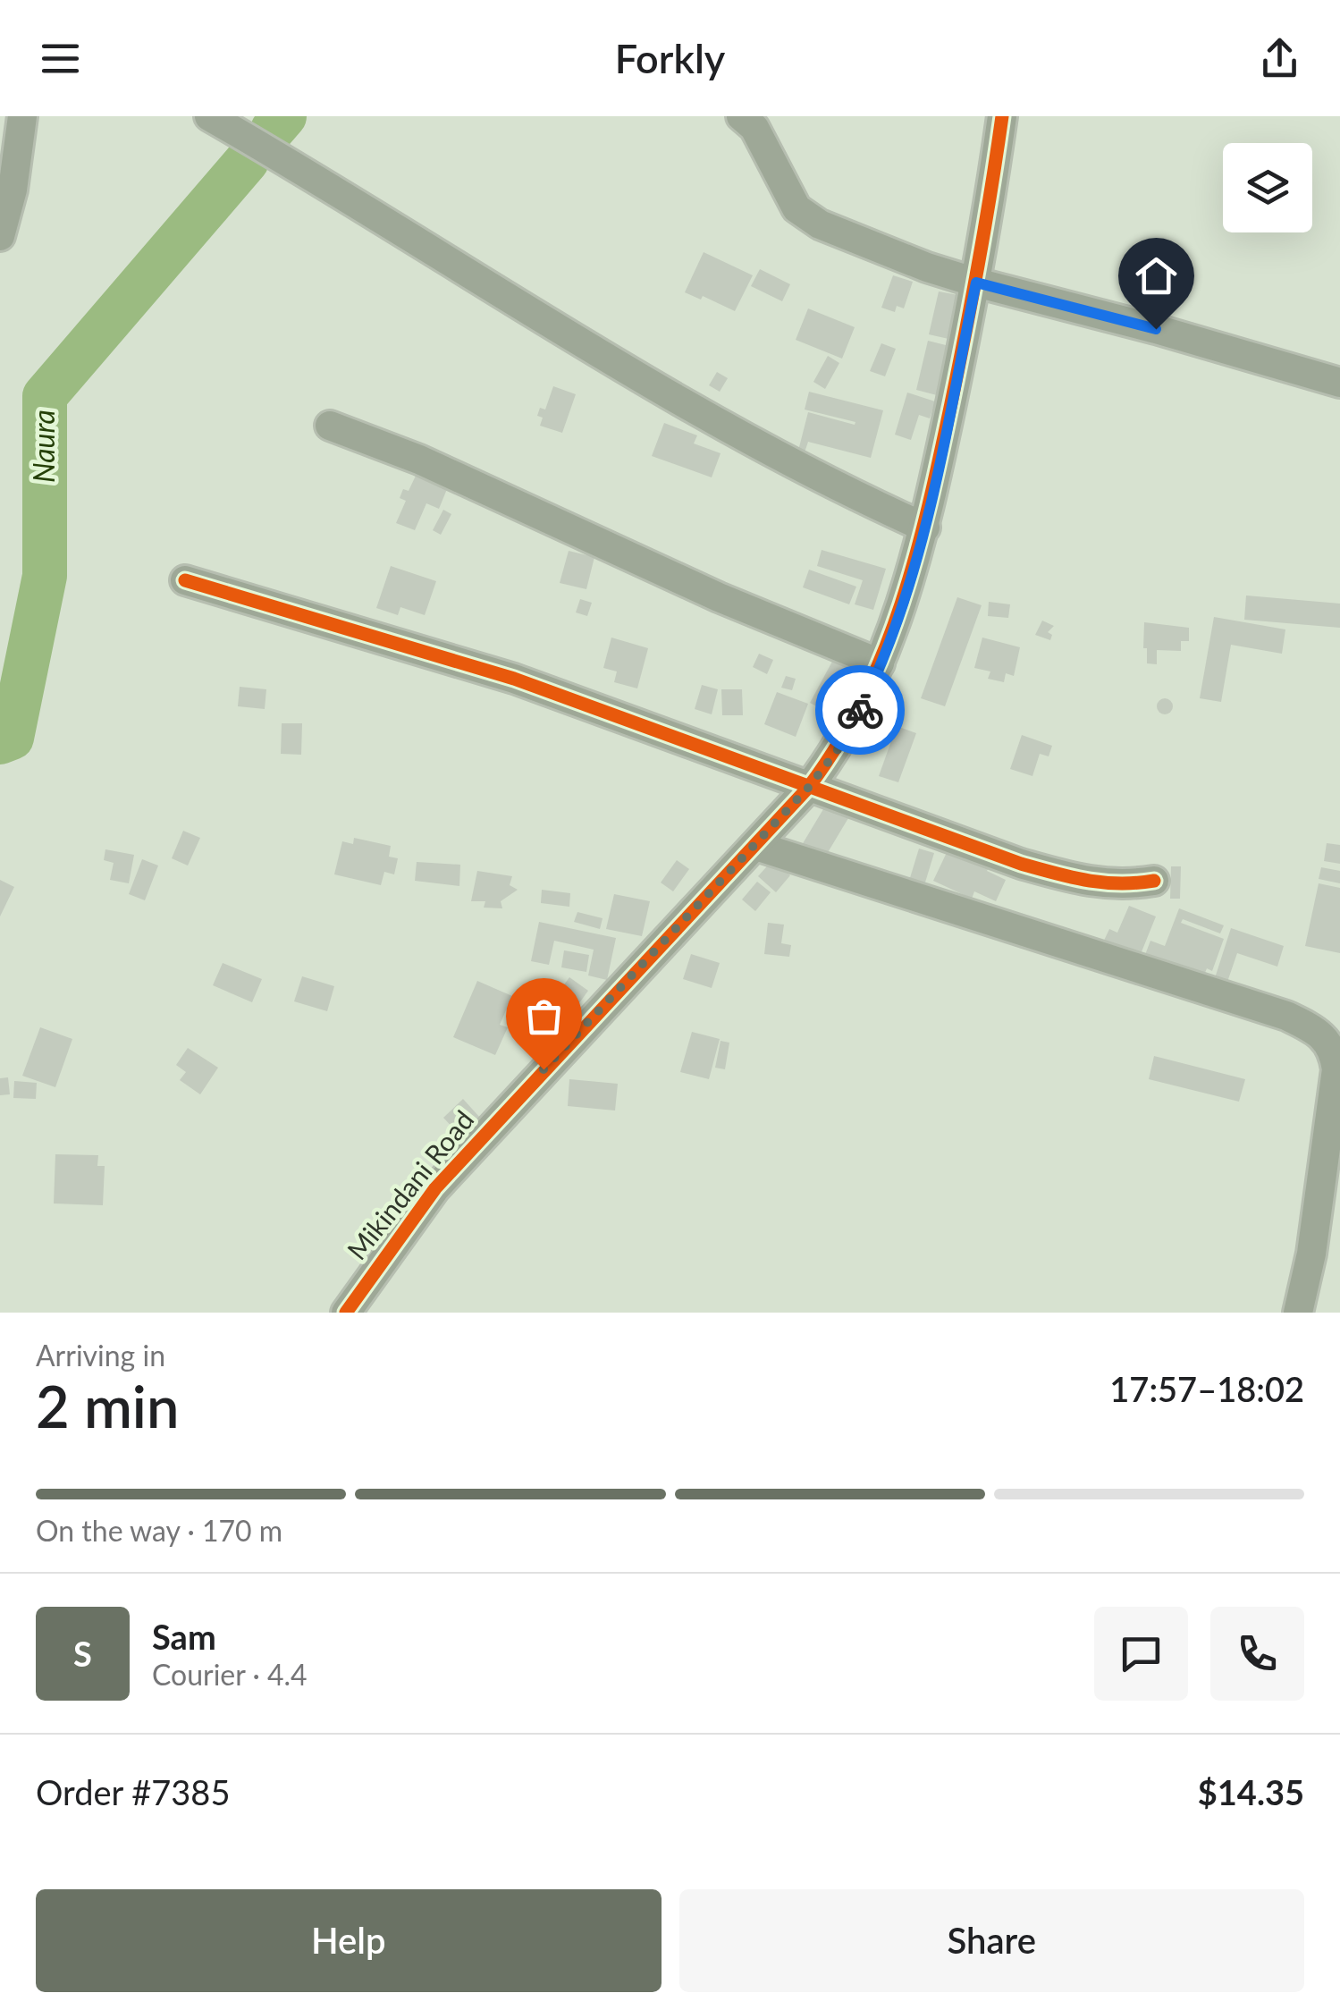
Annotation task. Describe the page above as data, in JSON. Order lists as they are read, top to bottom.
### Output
{
  "streets": {
    "street": ["Mikindani Road"]
  },
  "water": ["Naura"],
  "page": {
    "header": "Forkly",
    "heading": ["2 min", "Arriving in", "17:57–18:02"],
    "panel": [
      "Sam",
      "Courier · 4.4",
      "Order #7385",
      "$14.35"
    ],
    "bar": "On the way · 170 m",
    "round": "S",
    "buttons": ["Help", "Share"]
  }
}
